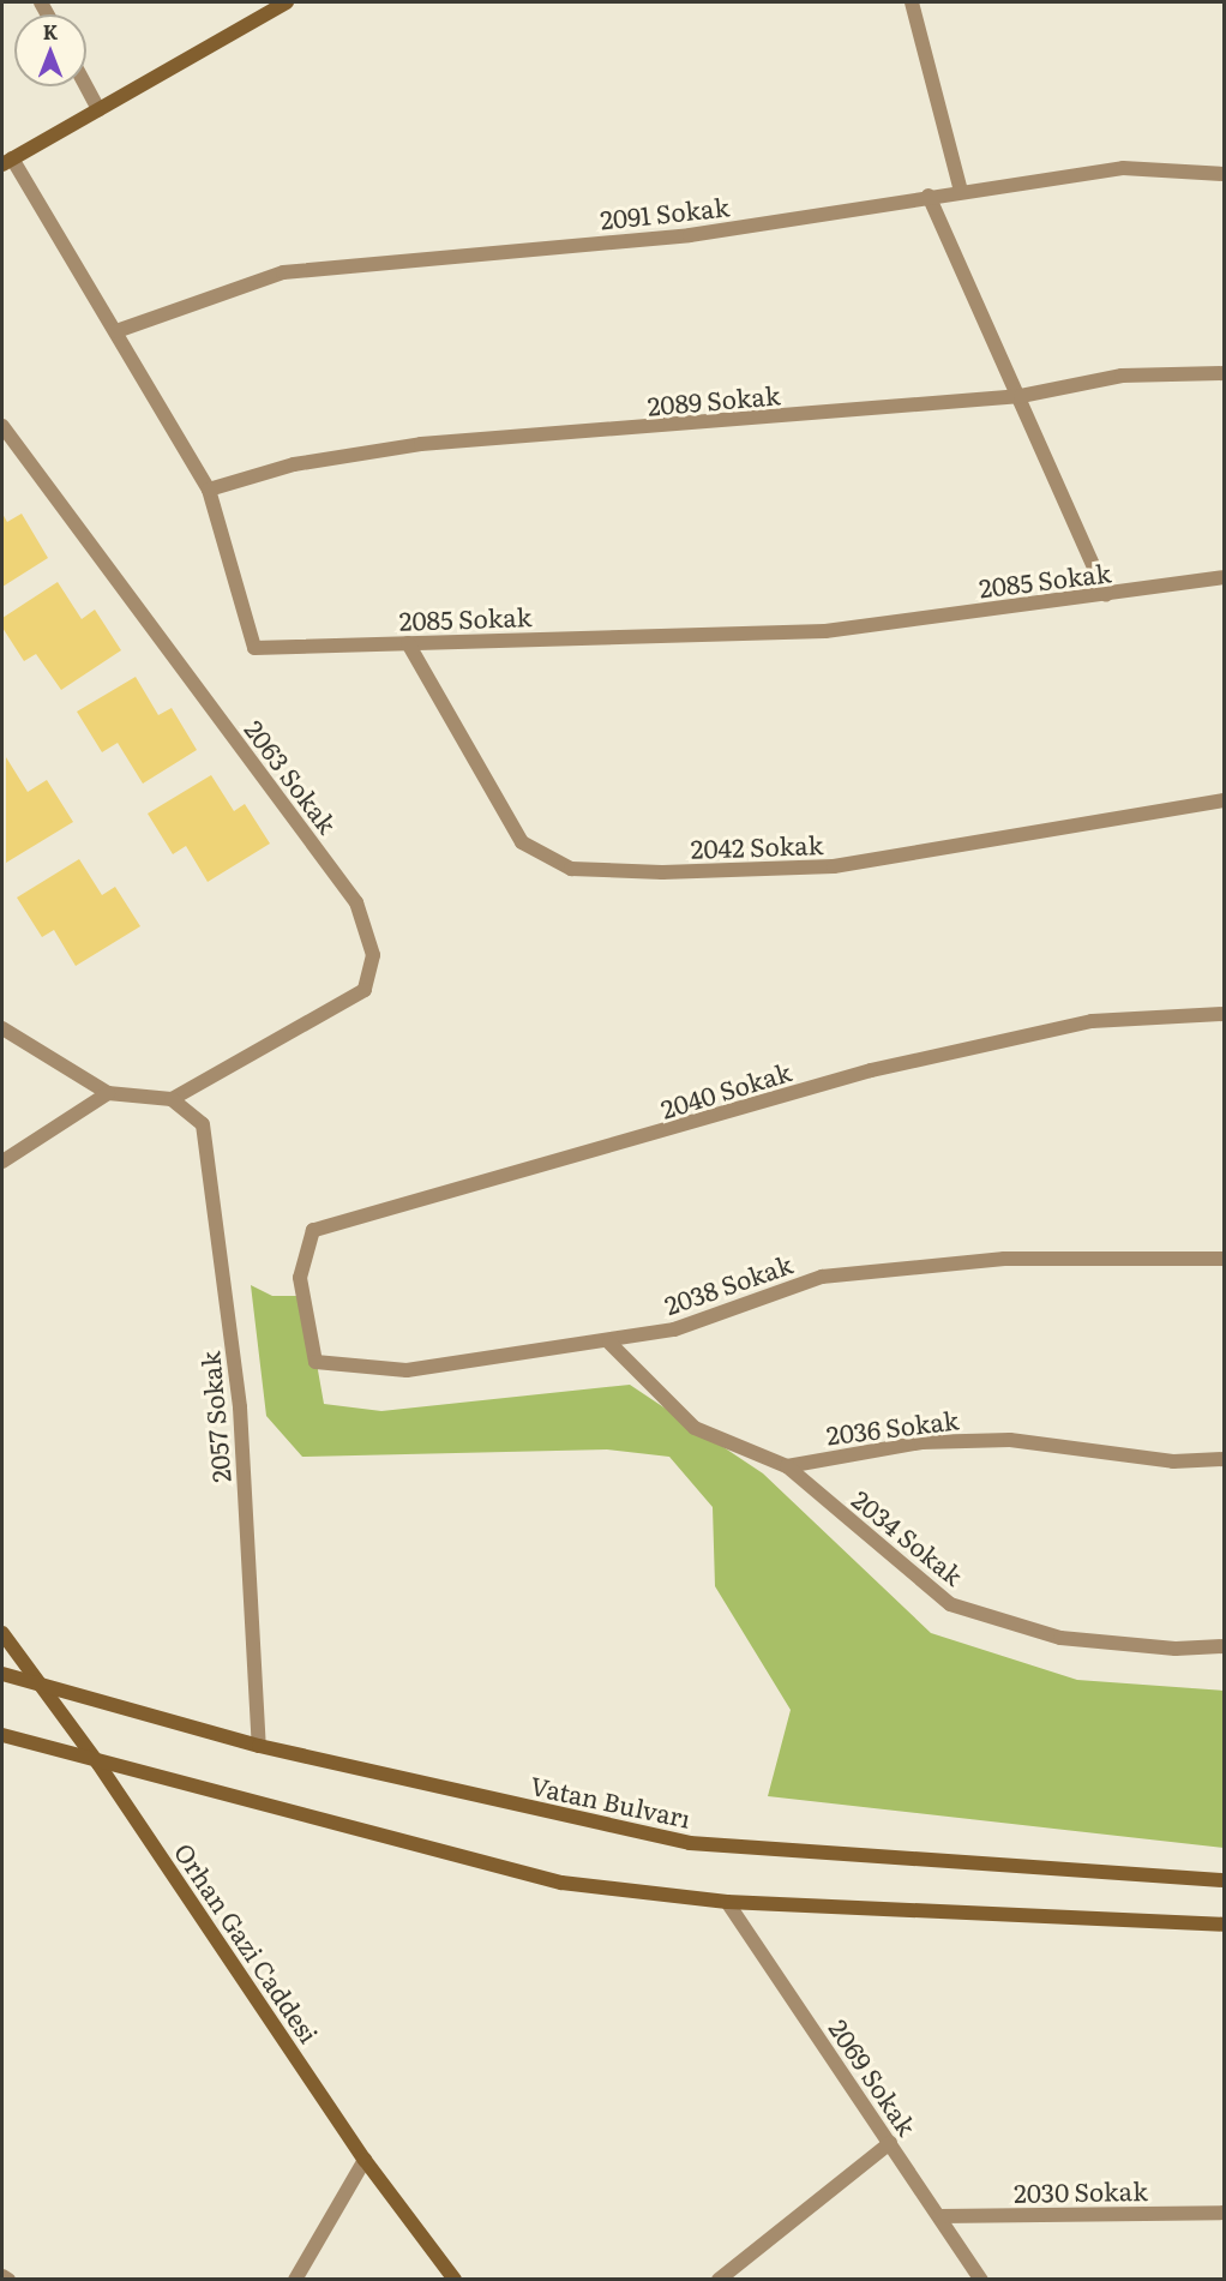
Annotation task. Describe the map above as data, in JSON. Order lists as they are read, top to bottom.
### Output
{
  "streets": {
    "main road": ["Vatan Bulvarı", "Orhan Gazi Caddesi"],
    "street": [
      "2091 Sokak",
      "2089 Sokak",
      "2085 Sokak",
      "2063 Sokak",
      "2042 Sokak",
      "2040 Sokak",
      "2038 Sokak",
      "2057 Sokak",
      "2036 Sokak",
      "2034 Sokak",
      "2069 Sokak",
      "2030 Sokak"
    ]
  },
  "crossings": [
    ["2091 Sokak", "2085 Sokak"],
    ["2089 Sokak", "2085 Sokak"],
    ["2085 Sokak", "2042 Sokak"],
    ["2063 Sokak", "2057 Sokak"],
    ["2040 Sokak", "2038 Sokak"],
    ["2057 Sokak", "Vatan Bulvarı"],
    ["2036 Sokak", "2034 Sokak"],
    ["Vatan Bulvarı", "Orhan Gazi Caddesi"],
    ["2069 Sokak", "2030 Sokak"]
  ],
  "north": "top"
}
